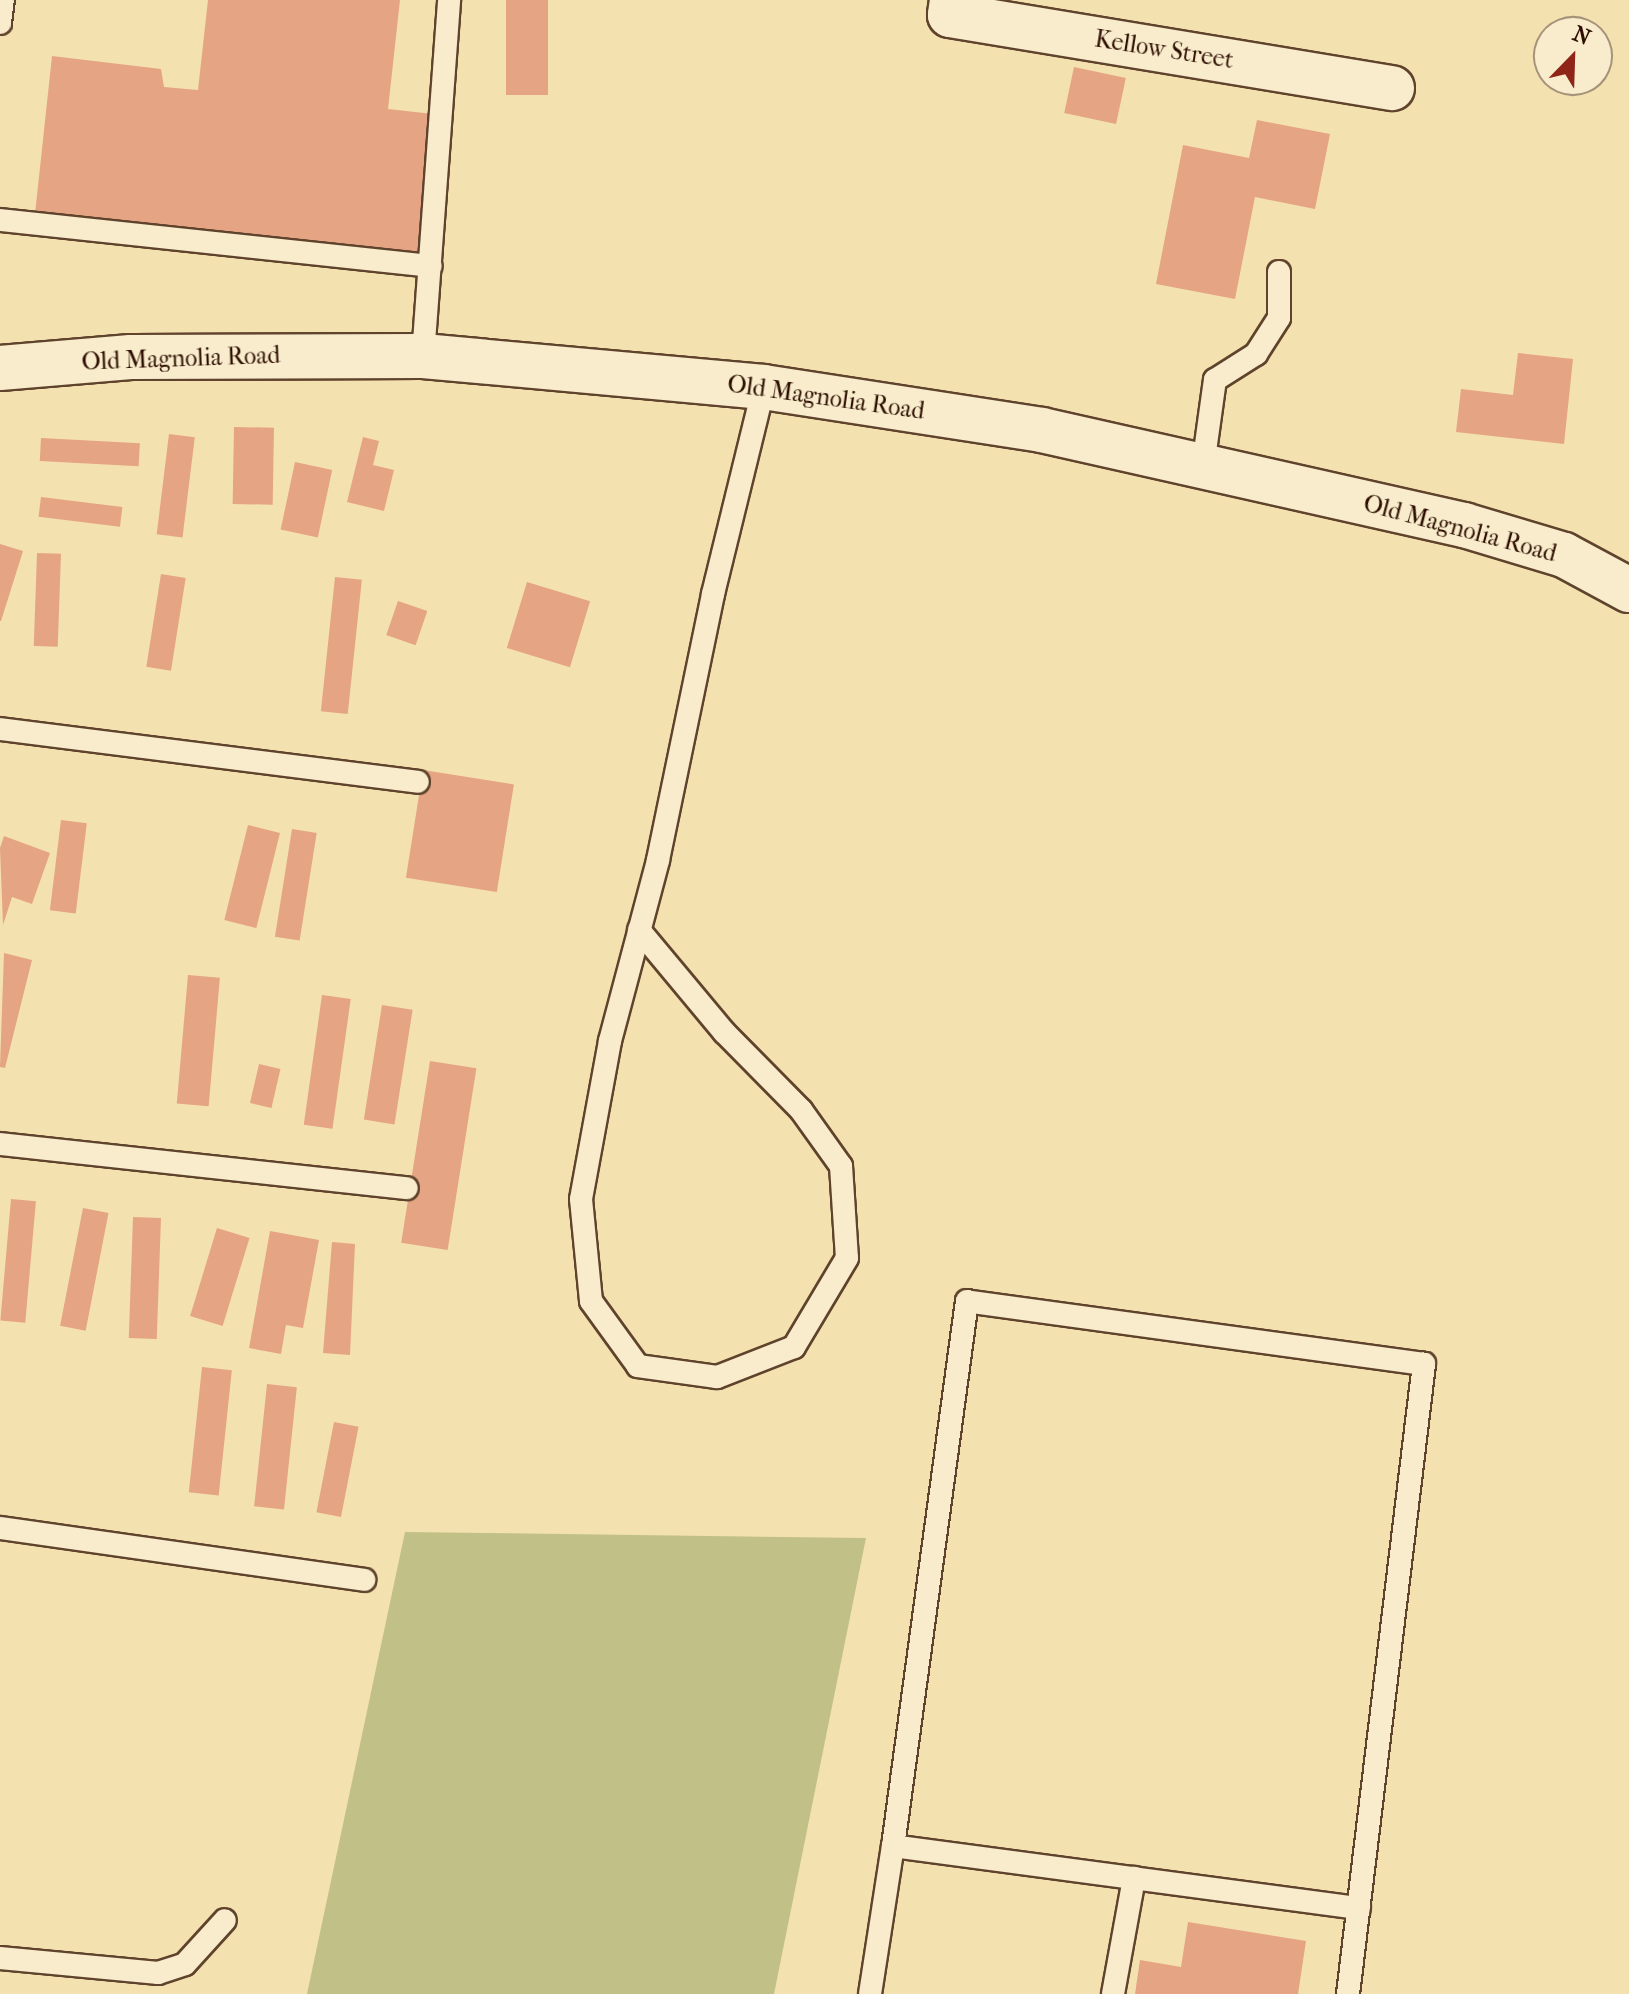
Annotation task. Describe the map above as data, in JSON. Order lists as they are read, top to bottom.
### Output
{
  "streets": {
    "street": ["Kellow Street", "Old Magnolia Road"]
  },
  "north": "top right"
}
